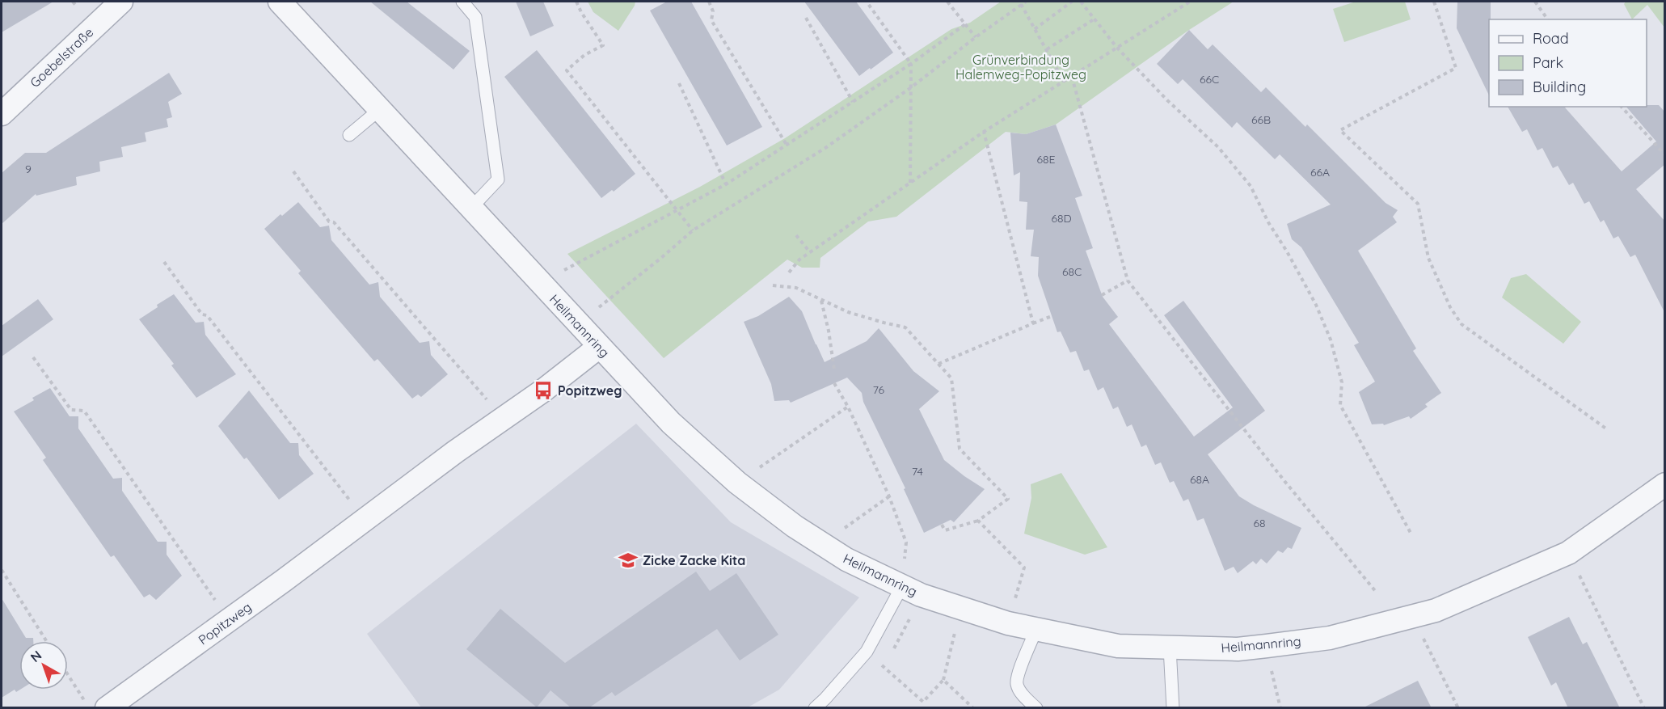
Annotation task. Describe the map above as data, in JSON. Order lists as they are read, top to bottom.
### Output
{
  "streets": {
    "street": ["Goebelstraße", "Heilmannring", "Popitzweg"]
  },
  "crossings": [
    ["Heilmannring", "Popitzweg"]
  ],
  "parks": ["Grünverbindung Halemweg-Popitzweg"],
  "places": {
    "bus stop": ["Popitzweg"],
    "school or university": ["Zicke Zacke Kita"]
  },
  "house_numbers": [
    "66C",
    "66B",
    "68E",
    "9",
    "66A",
    "68D",
    "68C",
    "76",
    "74",
    "68A",
    "68"
  ],
  "legend": ["Road", "Park", "Building"],
  "north": "top left"
}
